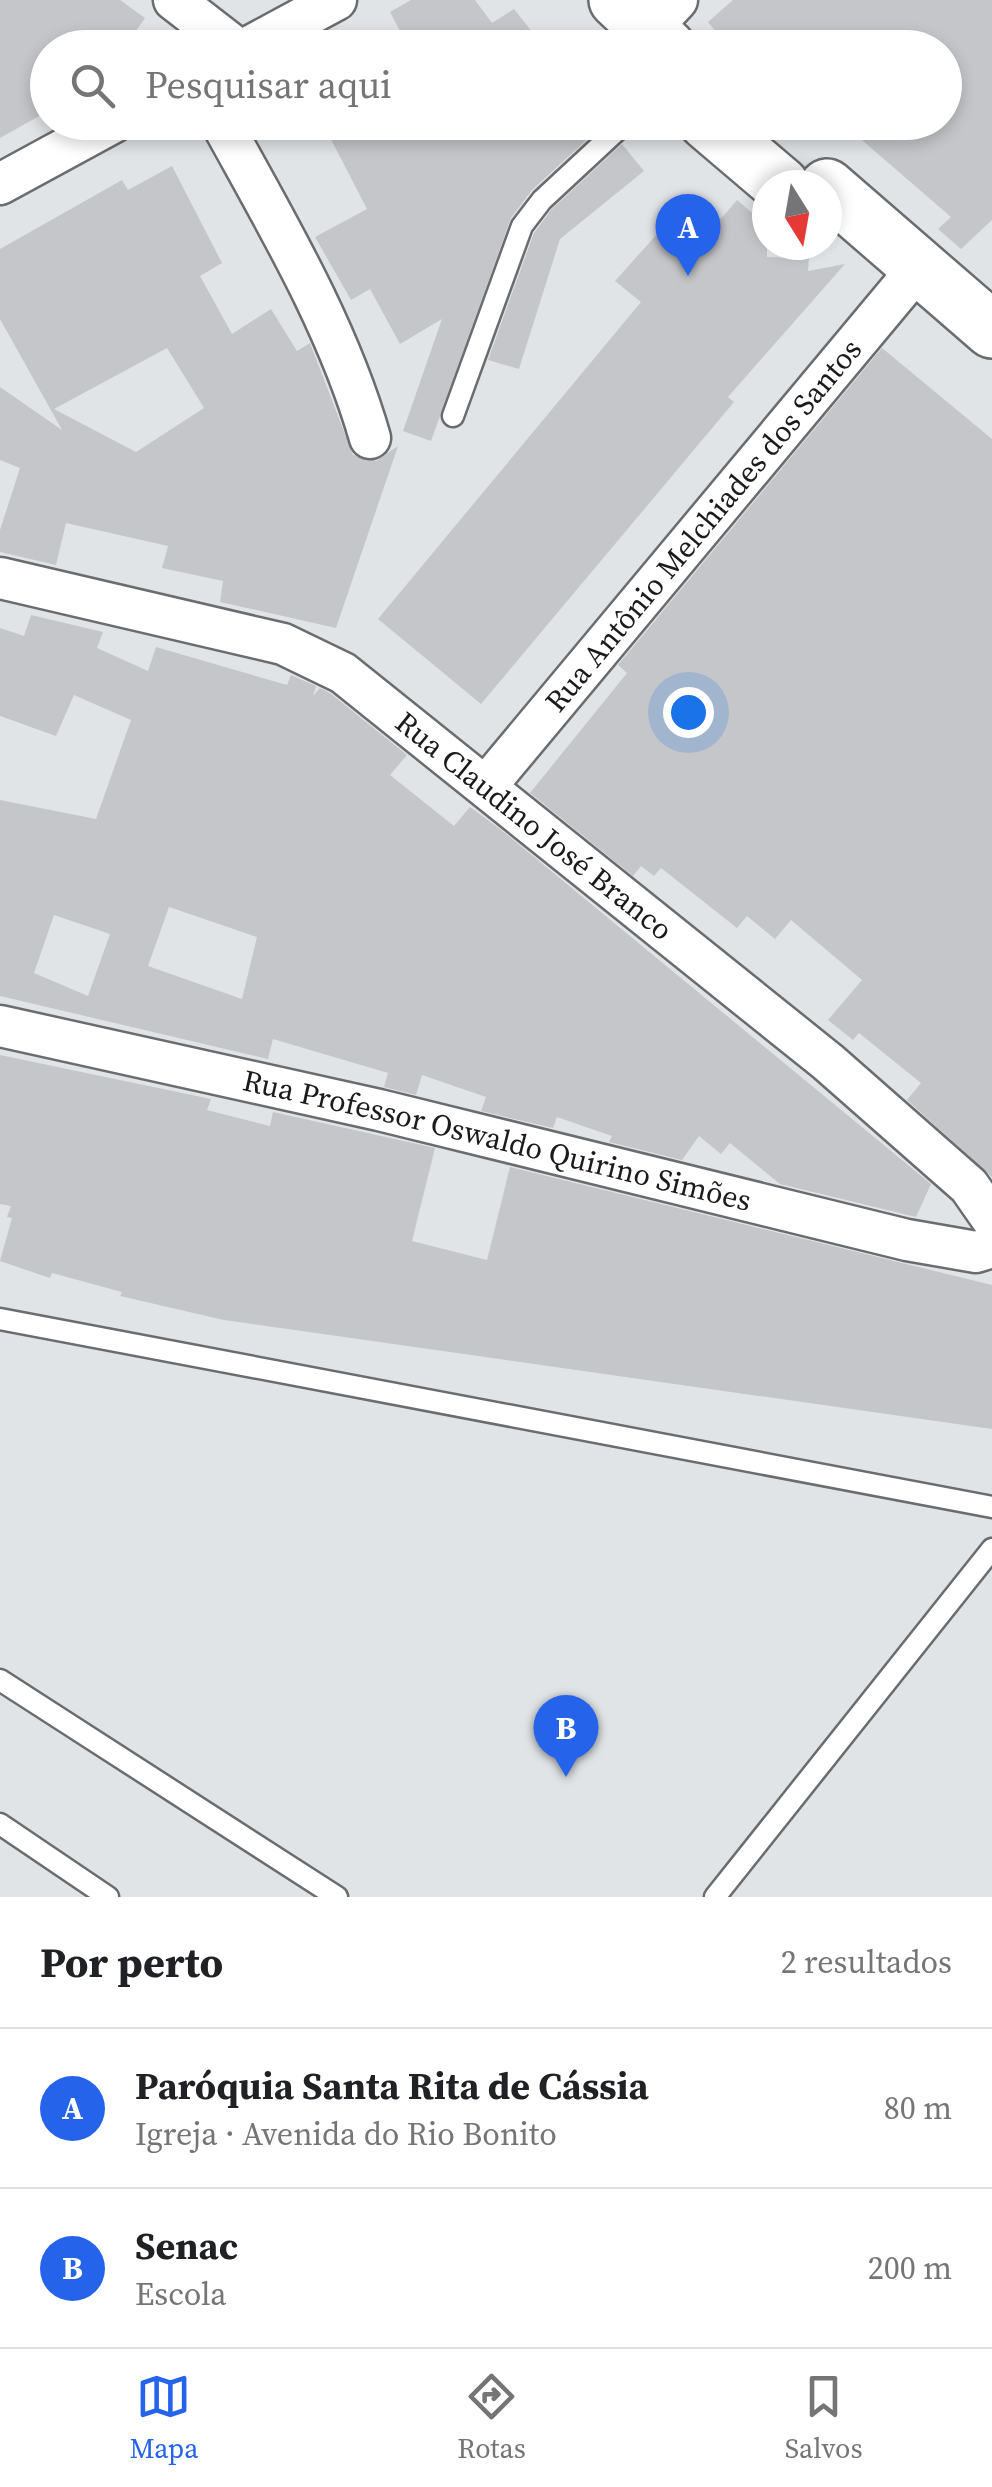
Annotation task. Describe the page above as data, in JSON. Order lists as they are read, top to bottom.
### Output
{
  "streets": {
    "street": ["Rua Antônio Melchiades dos Santos", "Rua Claudino José Branco", "Rua Professor Oswaldo Quirino Simões"]
  },
  "crossings": [
    ["Rua Antônio Melchiades dos Santos", "Rua Claudino José Branco"]
  ],
  "north": "bottom",
  "page": {
    "search": "Pesquisar aqui",
    "pins": ["A", "B"],
    "heading": ["Por perto", "2 resultados"],
    "list": [
      {
        "mark": "A",
        "name": "Paróquia Santa Rita de Cássia",
        "note": "Igreja · Avenida do Rio Bonito",
        "value": "80 m"
      },
      {
        "mark": "B",
        "name": "Senac",
        "note": "Escola",
        "value": "200 m"
      }
    ],
    "nav": ["Mapa", "Rotas", "Salvos"]
  }
}
